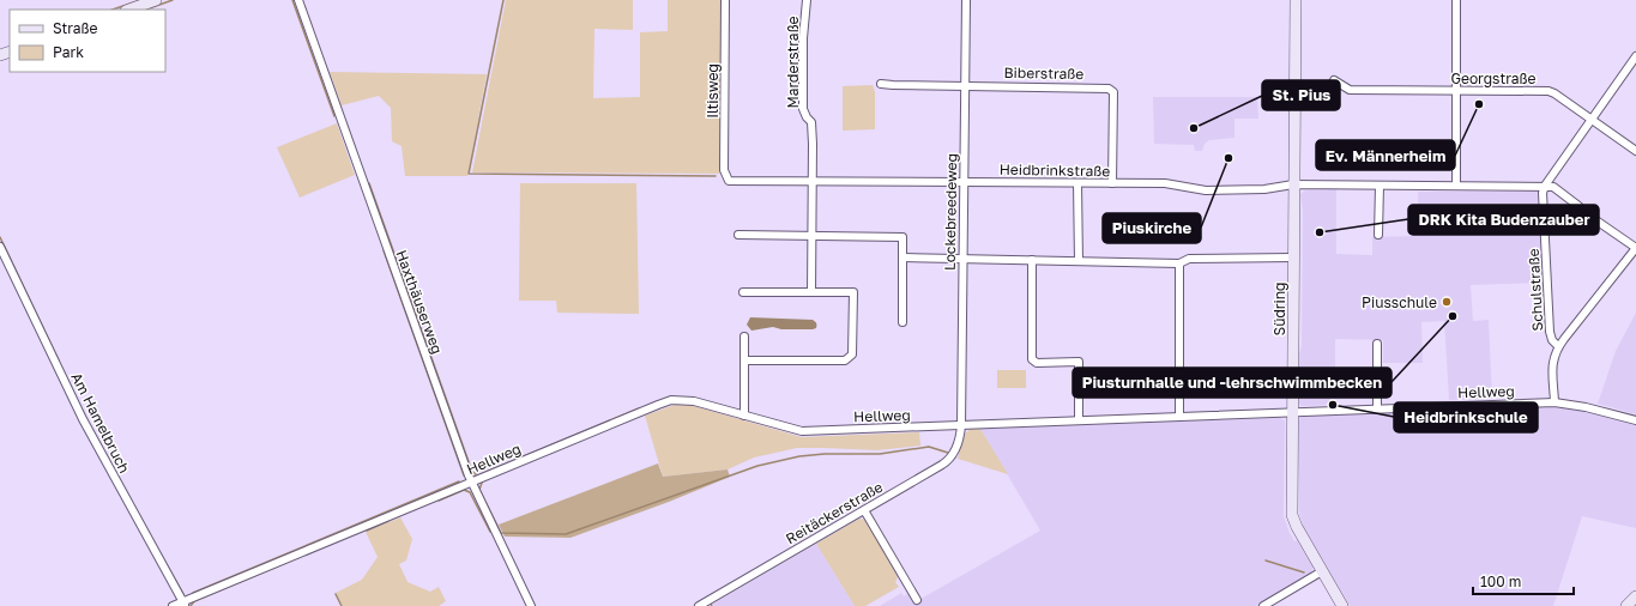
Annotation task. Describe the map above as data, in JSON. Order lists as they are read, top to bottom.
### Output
{
  "streets": {
    "main road": ["Südring"],
    "street": [
      "Marderstraße",
      "Biberstraße",
      "Georgstraße",
      "Iltisweg",
      "Heidbrinkstraße",
      "Lockebreedeweg",
      "Schulstraße",
      "Haxthäuserweg",
      "Hellweg",
      "Am Hamelbruch",
      "Reitäckerstraße"
    ]
  },
  "crossings": [
    ["Marderstraße", "Heidbrinkstraße"],
    ["Biberstraße", "Heidbrinkstraße"],
    ["Biberstraße", "Lockebreedeweg"],
    ["Iltisweg", "Heidbrinkstraße"],
    ["Heidbrinkstraße", "Lockebreedeweg"],
    ["Heidbrinkstraße", "Schulstraße"],
    ["Heidbrinkstraße", "Südring"],
    ["Lockebreedeweg", "Hellweg"],
    ["Lockebreedeweg", "Reitäckerstraße"],
    ["Schulstraße", "Hellweg"],
    ["Haxthäuserweg", "Hellweg"],
    ["Südring", "Hellweg"],
    ["Hellweg", "Am Hamelbruch"],
    ["Hellweg", "Reitäckerstraße"]
  ],
  "places": [
    "Ev. Männerheim",
    "St. Pius",
    "Piuskirche",
    "DRK Kita Budenzauber",
    "Piusschule",
    "Piusturnhalle und -lehrschwimmbecken",
    "Heidbrinkschule"
  ],
  "legend": ["Straße", "Park"],
  "scale_bar": "100 m"
}
